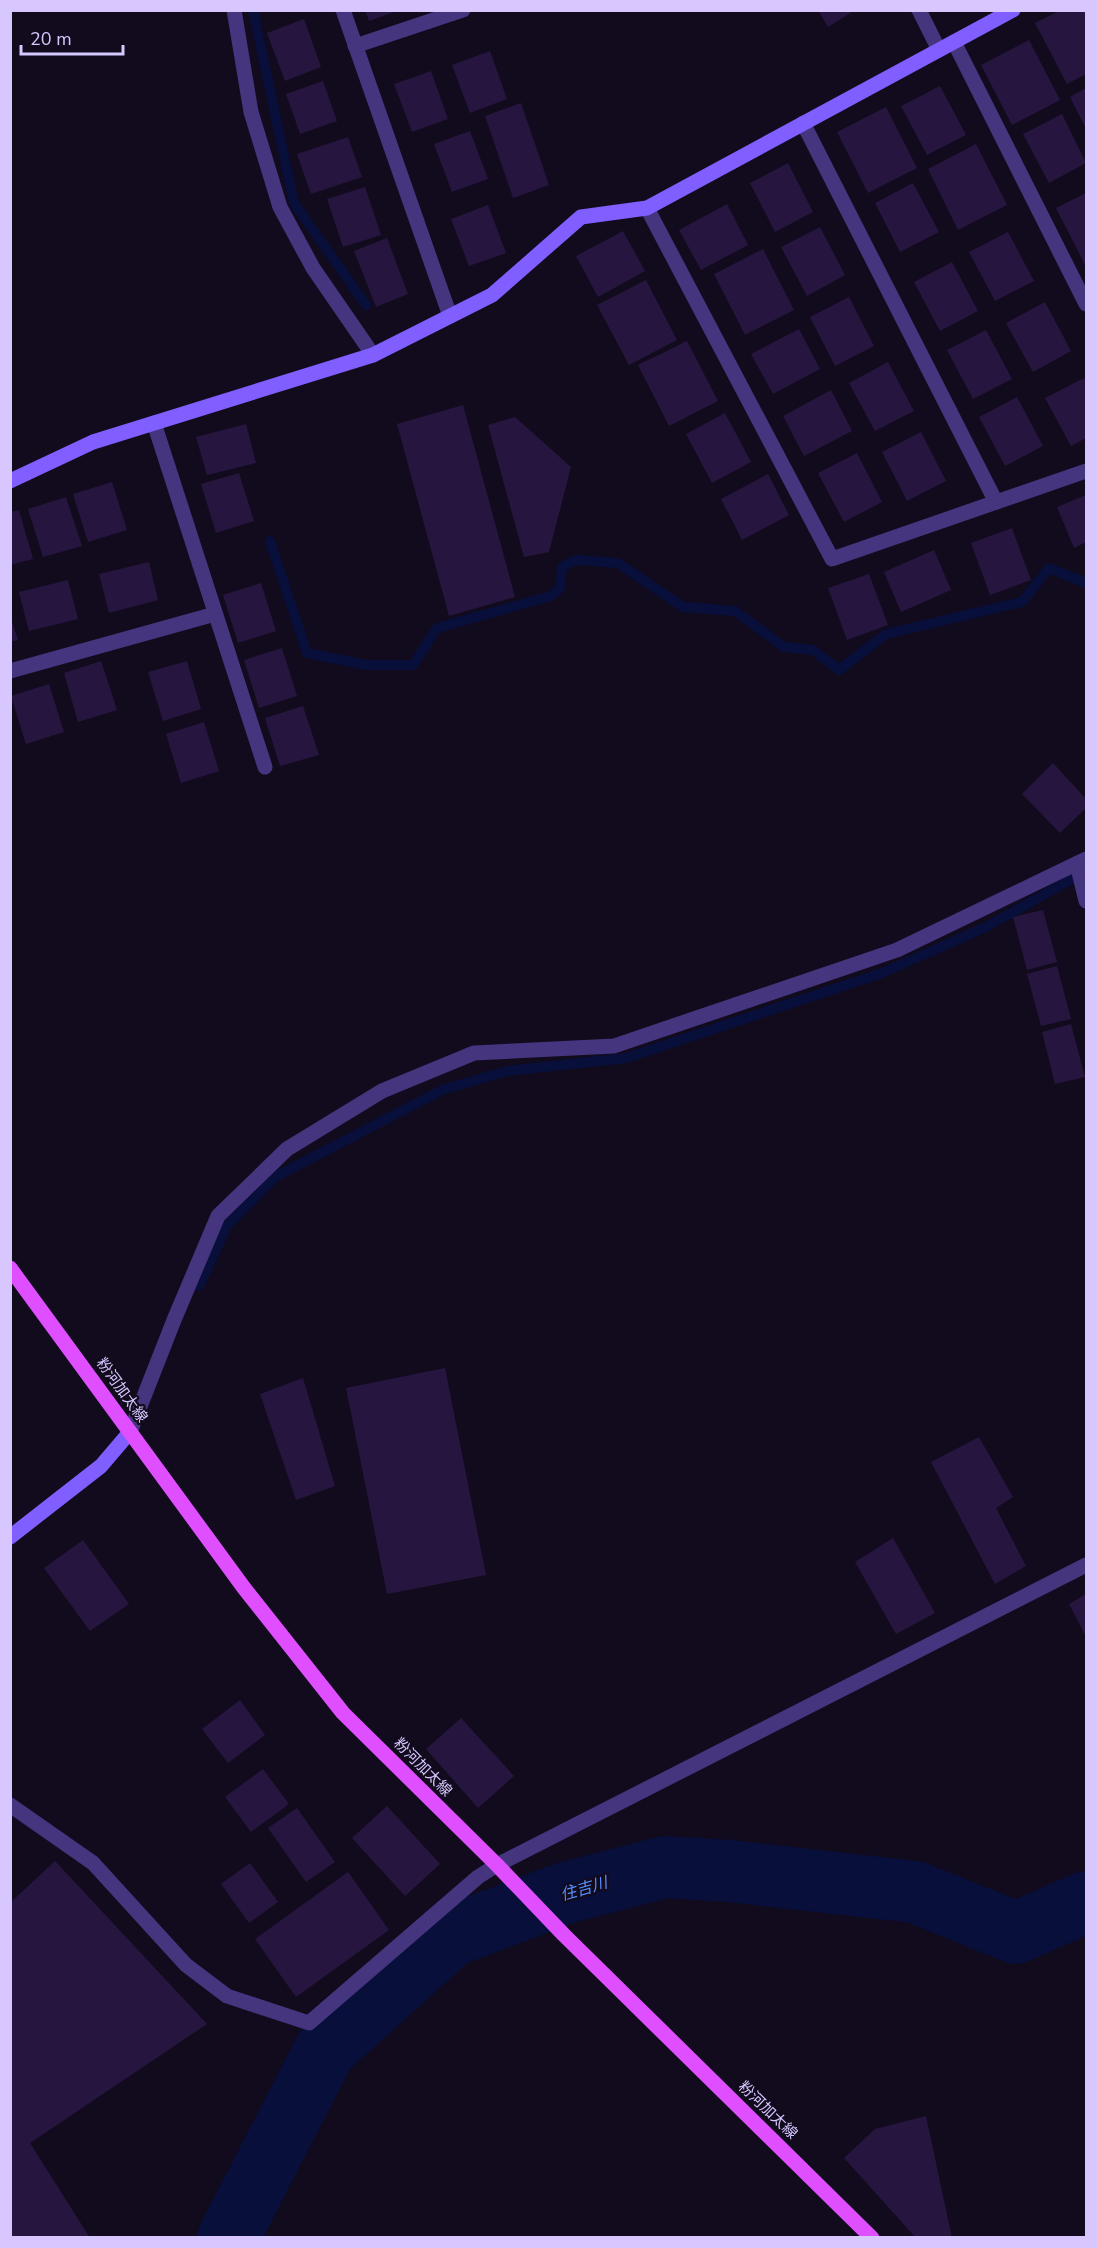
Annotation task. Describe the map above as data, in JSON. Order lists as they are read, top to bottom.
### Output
{
  "streets": {
    "main road": ["粉河加太線"]
  },
  "water": ["住吉川"],
  "scale_bar": "20 m"
}
